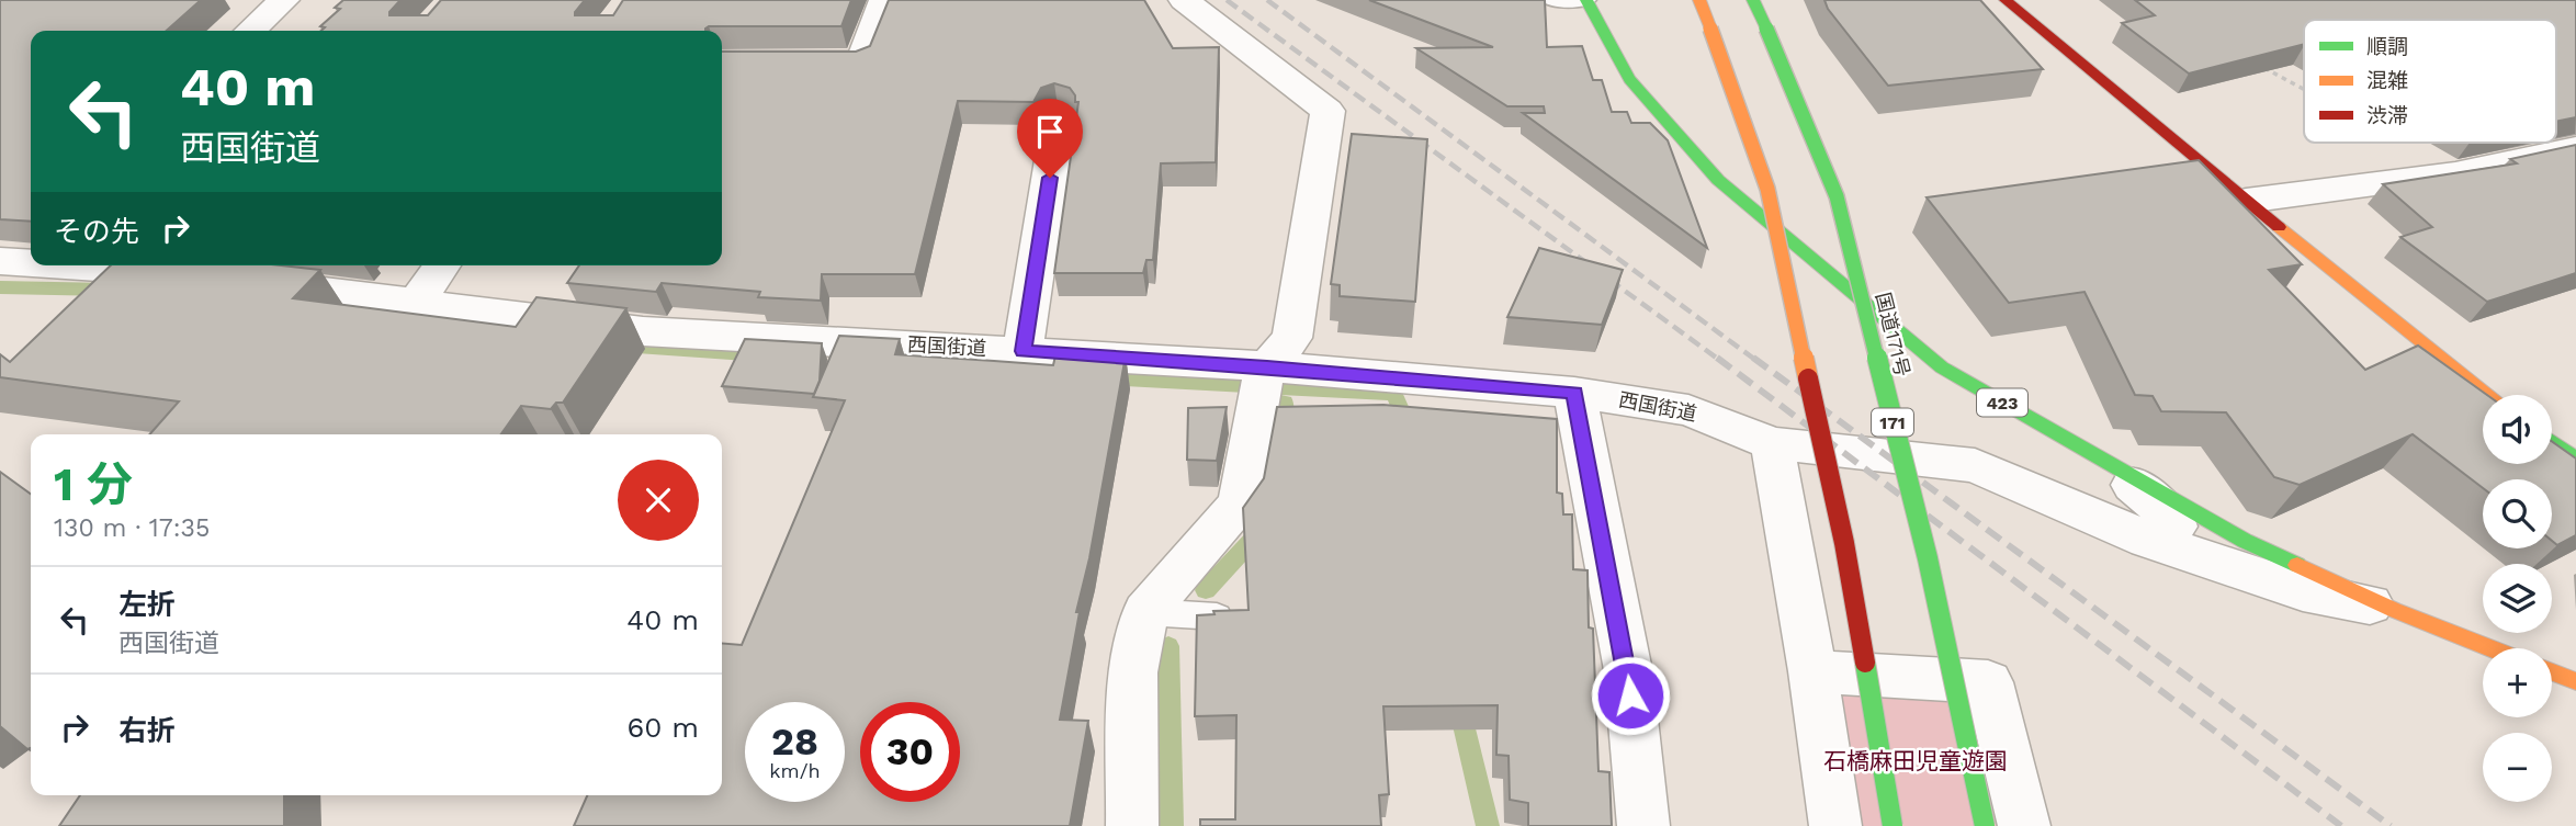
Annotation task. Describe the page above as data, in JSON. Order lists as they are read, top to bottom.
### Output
{
  "streets": {
    "highway": ["国道171号", "423", "171"],
    "street": ["西国街道"]
  },
  "crossings": [
    ["西国街道", "423"]
  ],
  "parks": ["石橋麻田児童遊園"],
  "legend": ["順調", "混雑", "渋滞"],
  "page": {
    "turn": ["40 m", "西国街道"],
    "then": "その先",
    "map_buttons": ["+", "−"],
    "heading": ["1 分", "130 m · 17:35"],
    "list": [
      {
        "name": "左折",
        "note": "西国街道",
        "value": "40 m"
      },
      {
        "name": "右折",
        "value": "60 m"
      }
    ],
    "speed": "28 km/h",
    "limit": "30"
  }
}
